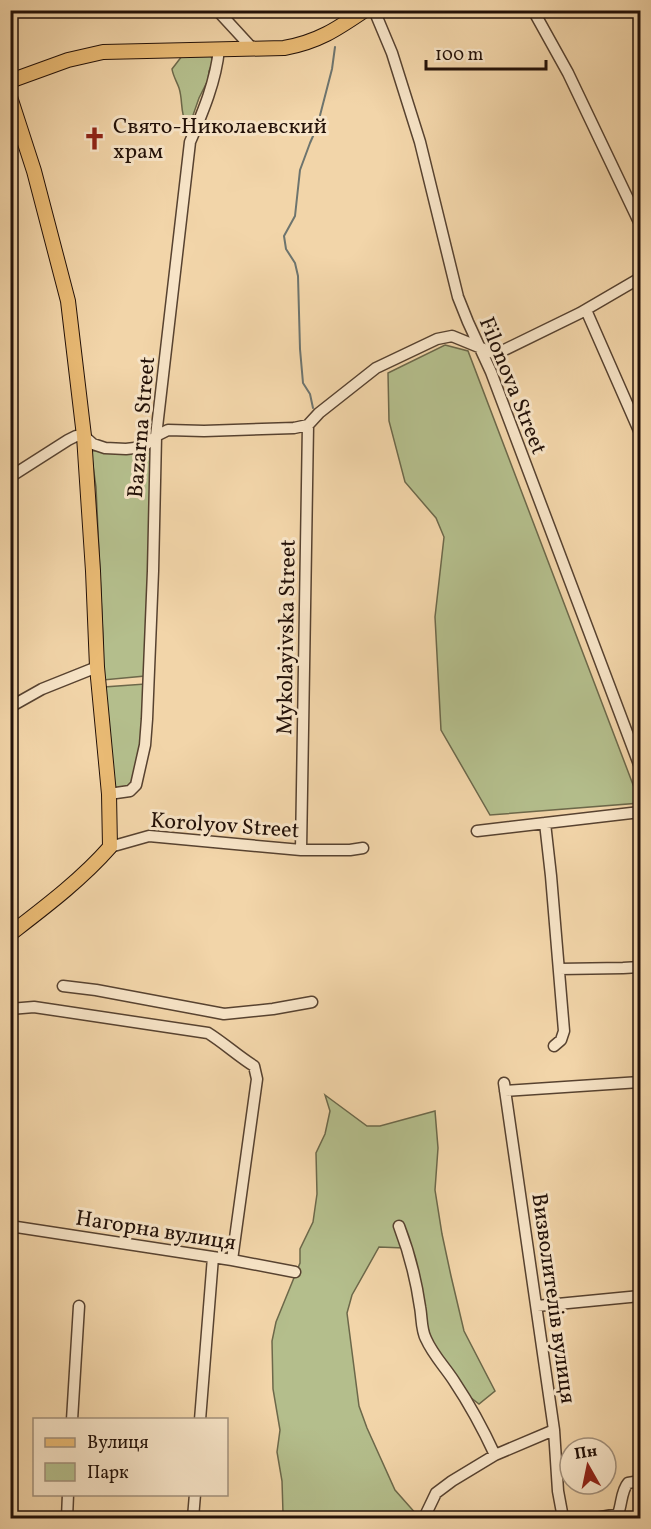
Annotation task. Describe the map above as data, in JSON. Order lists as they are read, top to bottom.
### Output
{
  "streets": {
    "main road": ["Bazarna Street", "Korolyov Street"],
    "street": [
      "Filonova Street",
      "Mykolayivska Street",
      "Нагорна вулиця",
      "Визволителів вулиця"
    ]
  },
  "crossings": [
    ["Bazarna Street", "Korolyov Street"],
    ["Mykolayivska Street", "Korolyov Street"]
  ],
  "places": {
    "church": ["Свято-Николаевский храм"]
  },
  "legend": ["Вулиця", "Парк"],
  "scale_bar": "100 m",
  "north": "top"
}
